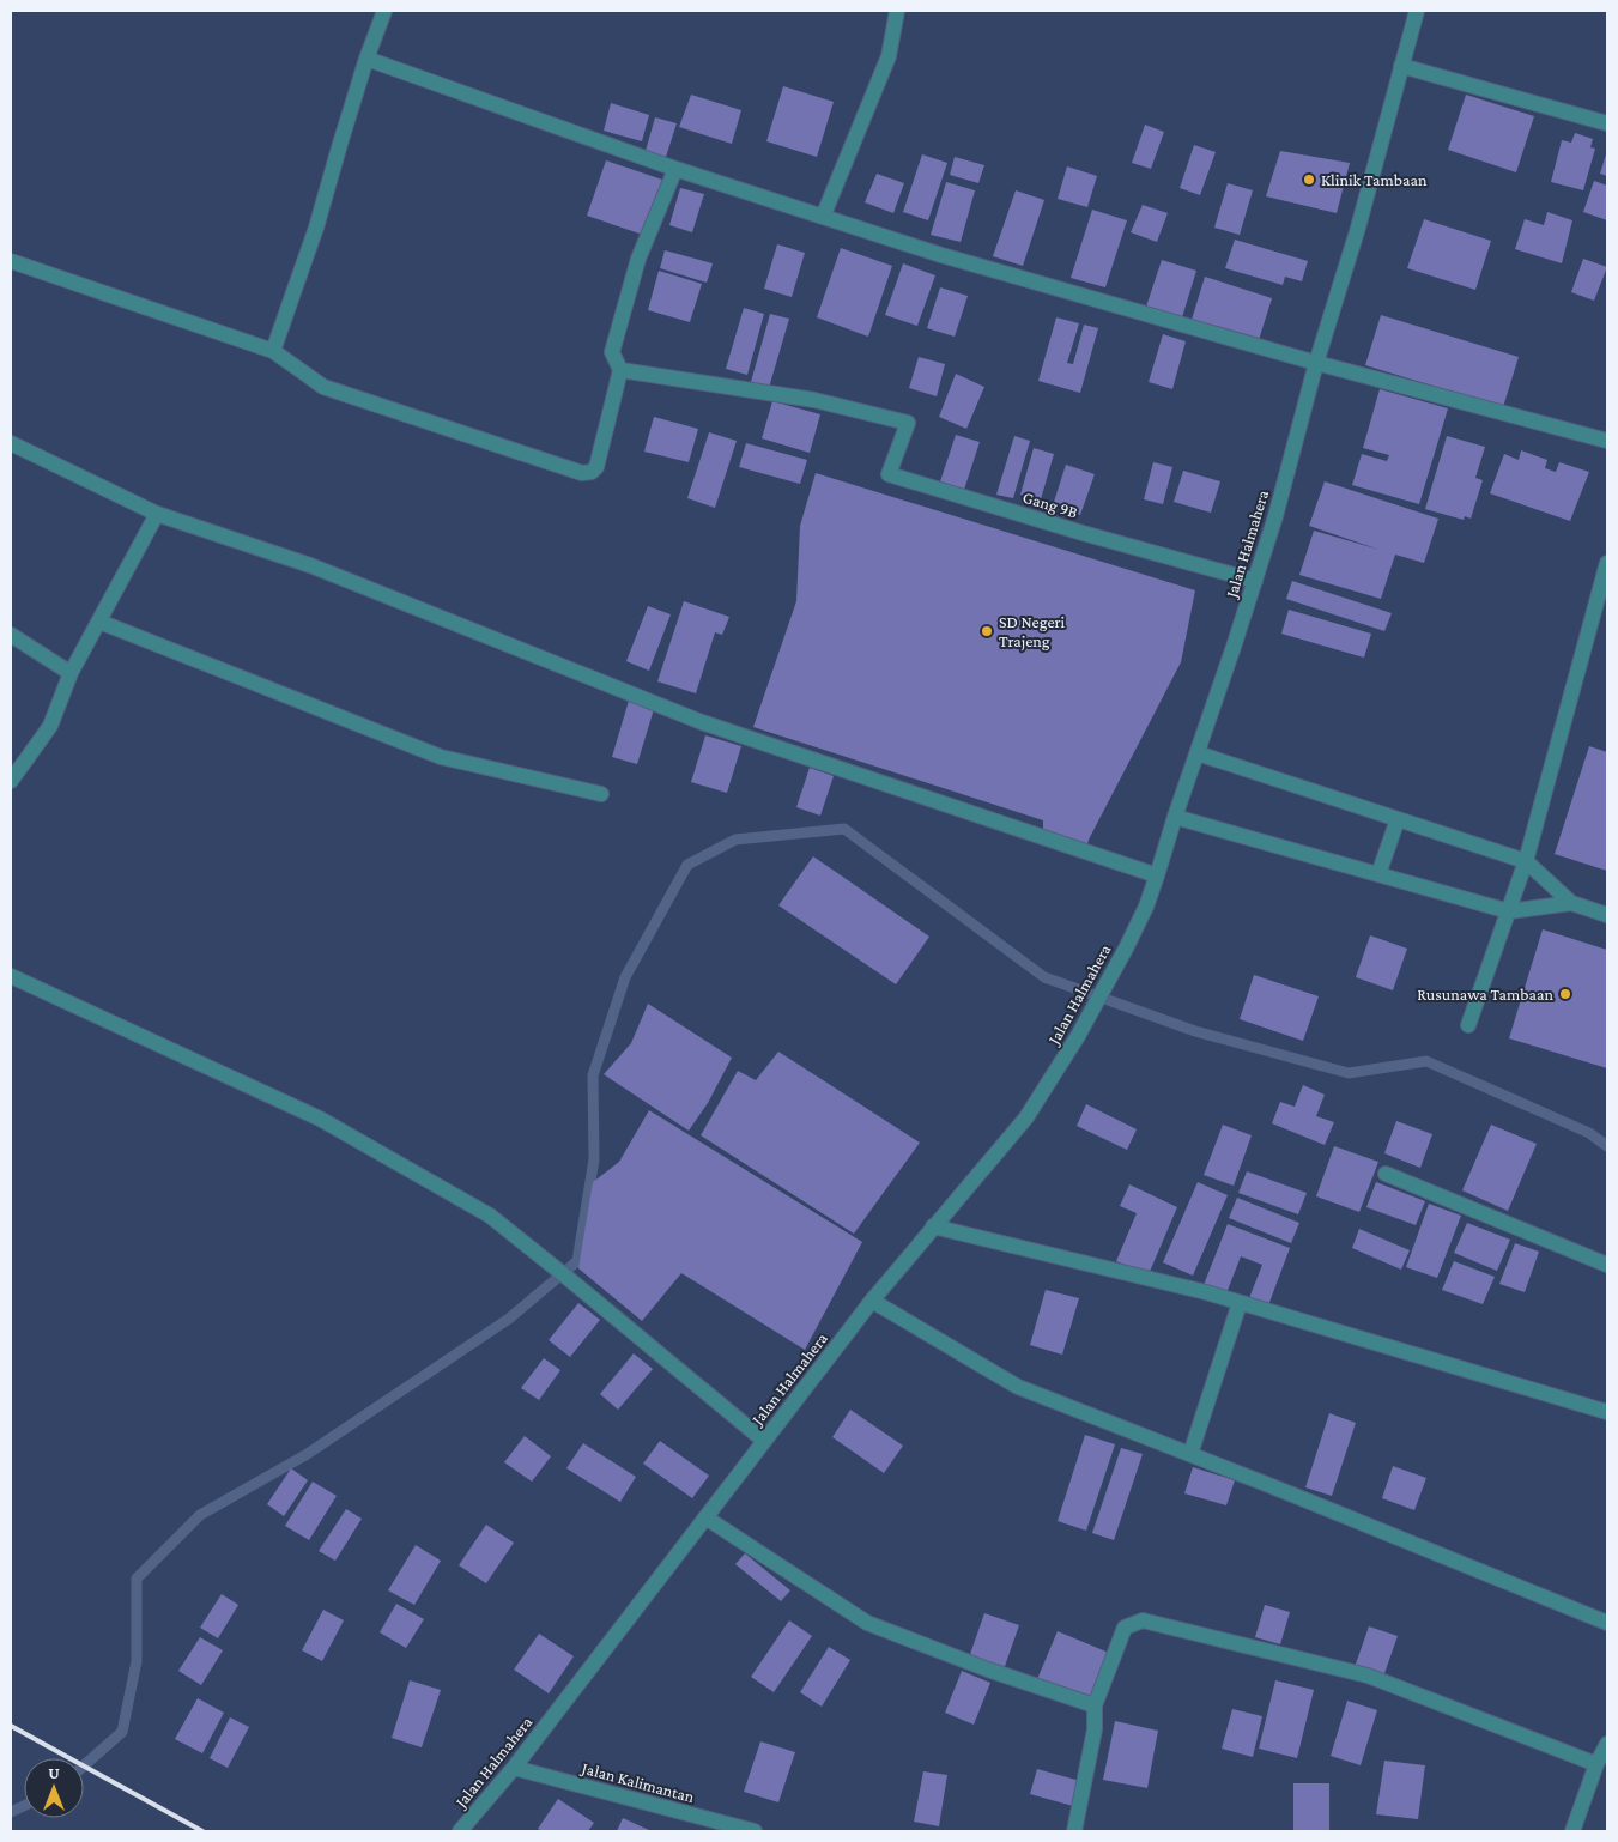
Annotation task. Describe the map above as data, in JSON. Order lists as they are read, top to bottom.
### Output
{
  "streets": {
    "street": ["Gang 9B", "Jalan Halmahera", "Jalan Kalimantan"]
  },
  "crossings": [
    ["Gang 9B", "Jalan Halmahera"],
    ["Jalan Halmahera", "Jalan Kalimantan"]
  ],
  "places": ["Klinik Tambaan", "SD Negeri Trajeng", "Rusunawa Tambaan"],
  "north": "top"
}
